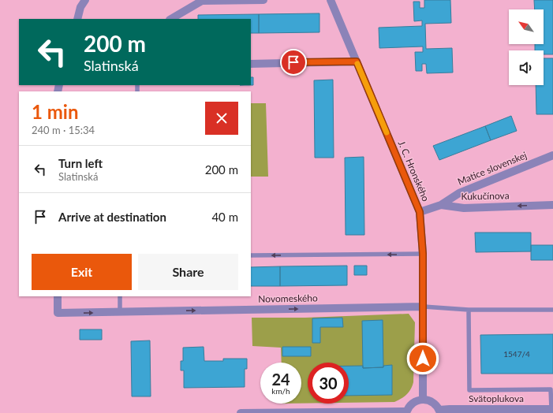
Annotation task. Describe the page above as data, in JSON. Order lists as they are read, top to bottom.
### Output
{
  "streets": {
    "street": [
      "Matice slovenskej",
      "J. C. Hronského",
      "Kukučínova",
      "Novomeského",
      "Svätoplukova"
    ]
  },
  "crossings": [
    ["Matice slovenskej", "Kukučínova"],
    ["J. C. Hronského", "Kukučínova"],
    ["J. C. Hronského", "Novomeského"]
  ],
  "one_way": ["Kukučínova", "Novomeského"],
  "house_numbers": ["1547/4"],
  "north": "top left",
  "page": {
    "turn": ["200 m", "Slatinská"],
    "heading": ["1 min", "240 m · 15:34"],
    "list": [
      {
        "name": "Turn left",
        "note": "Slatinská",
        "value": "200 m"
      },
      {
        "name": "Arrive at destination",
        "value": "40 m"
      }
    ],
    "buttons": ["Exit", "Share"],
    "speed": "24 km/h",
    "limit": "30"
  }
}
